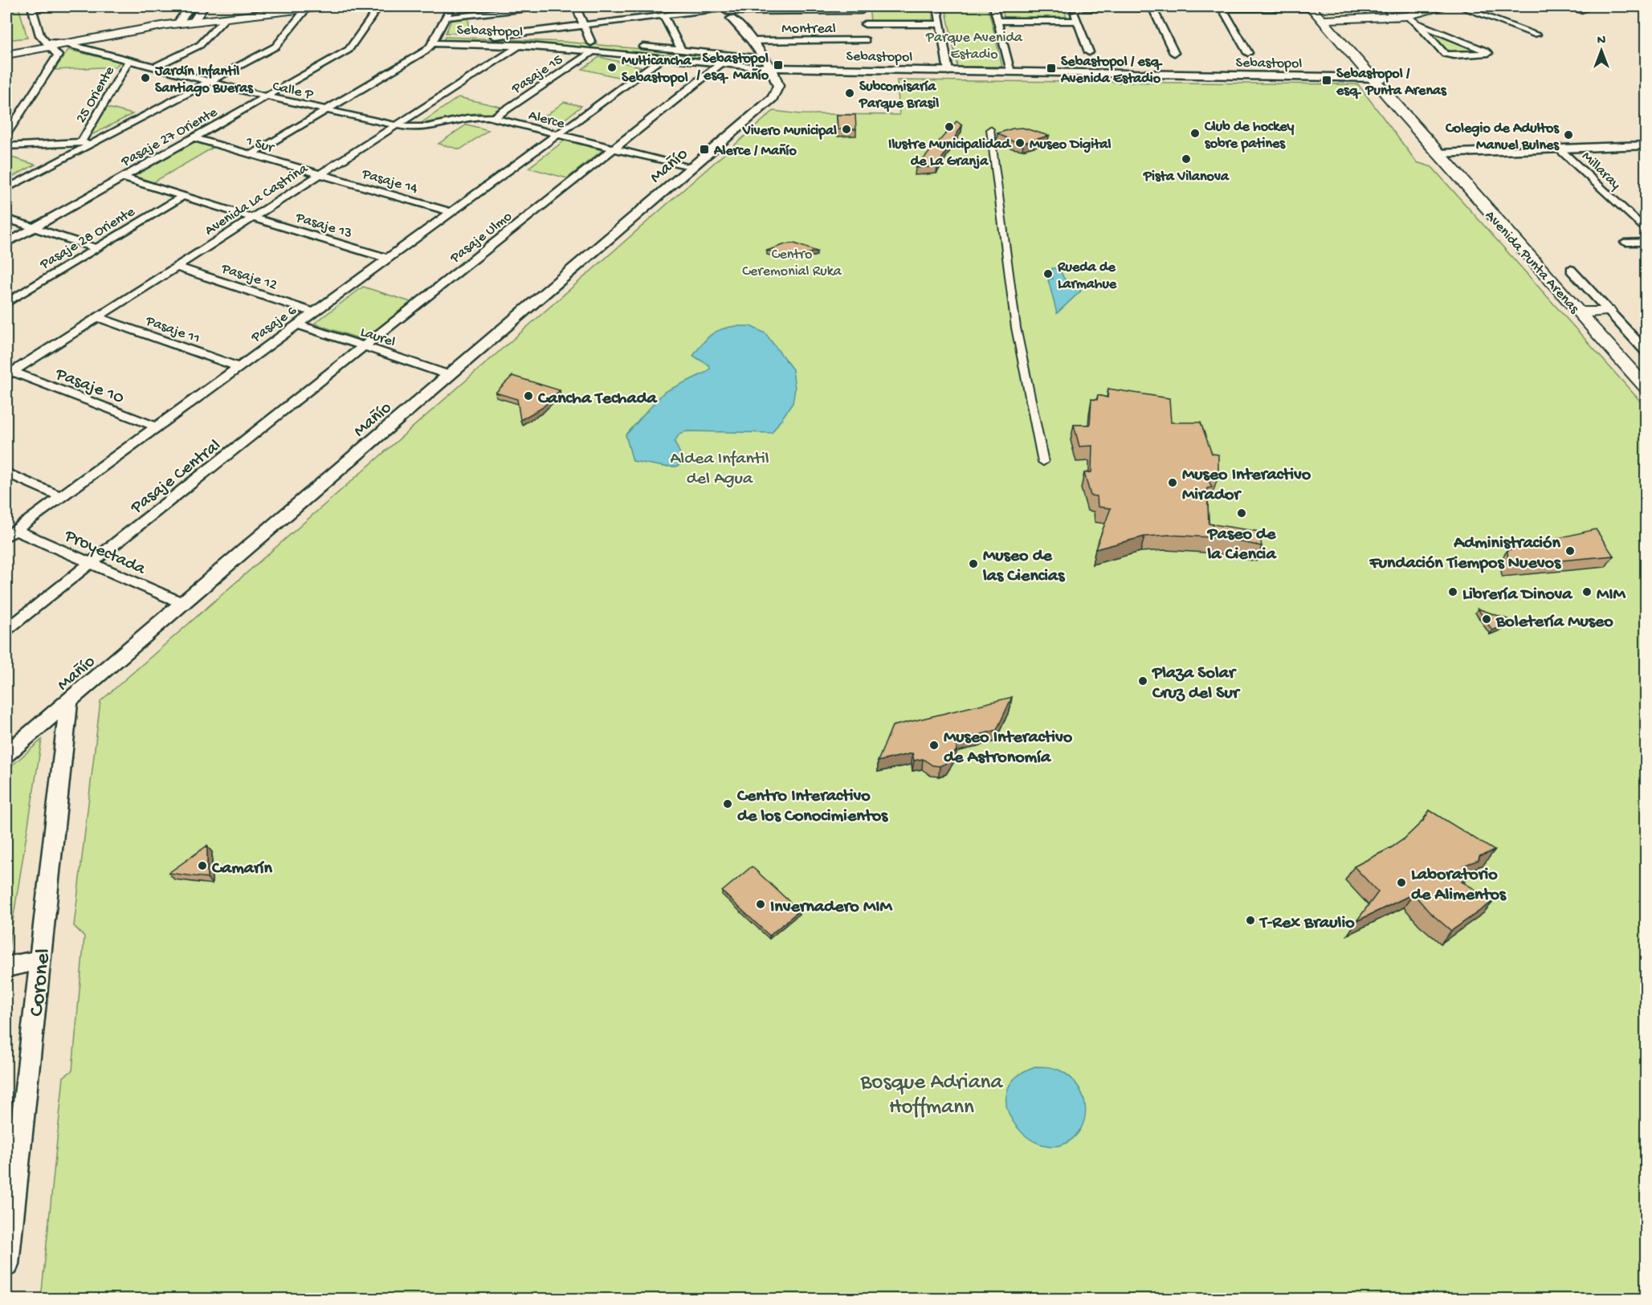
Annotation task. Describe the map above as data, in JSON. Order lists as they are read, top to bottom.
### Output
{
  "streets": {
    "main road": ["Avenida Punta Arenas"],
    "street": [
      "Montreal",
      "Sebastopol",
      "Pasaje 15",
      "Calle P",
      "25 Oriente",
      "Alerce",
      "Pasaje 27 Oriente",
      "1 Sur",
      "Mañío",
      "Millaray",
      "Pasaje 14",
      "Avenida La Castrina",
      "Pasaje 13",
      "Pasaje Ulmo",
      "Pasaje 28 Oriente",
      "Pasaje 12",
      "Pasaje 6",
      "Pasaje 11",
      "Laurel",
      "Pasaje 10",
      "Pasaje Central",
      "Proyectada",
      "Coronel"
    ]
  },
  "crossings": [
    ["Montreal", "Mañío"],
    ["Sebastopol", "Pasaje 15"],
    ["Sebastopol", "Mañío"],
    ["Sebastopol", "Avenida La Castrina"],
    ["Sebastopol", "Avenida Punta Arenas"],
    ["Sebastopol", "Pasaje 6"],
    ["Pasaje 15", "Alerce"],
    ["Calle P", "25 Oriente"],
    ["Calle P", "Alerce"],
    ["Calle P", "Pasaje 27 Oriente"],
    ["Calle P", "Avenida La Castrina"],
    ["Alerce", "Mañío"],
    ["Alerce", "Avenida La Castrina"],
    ["Alerce", "Pasaje Ulmo"],
    ["Alerce", "Pasaje 6"],
    ["Pasaje 27 Oriente", "1 Sur"],
    ["Pasaje 27 Oriente", "Pasaje 13"],
    ["1 Sur", "Pasaje 14"],
    ["1 Sur", "Avenida La Castrina"],
    ["Mañío", "Laurel"],
    ["Mañío", "Proyectada"],
    ["Mañío", "Coronel"],
    ["Millaray", "Avenida Punta Arenas"],
    ["Pasaje 14", "Avenida La Castrina"],
    ["Pasaje 14", "Pasaje 6"],
    ["Avenida La Castrina", "Pasaje 13"],
    ["Avenida La Castrina", "Pasaje 12"],
    ["Avenida La Castrina", "Pasaje 11"],
    ["Avenida La Castrina", "Pasaje 10"],
    ["Pasaje 13", "Pasaje 28 Oriente"],
    ["Pasaje 13", "Pasaje 6"],
    ["Pasaje Ulmo", "Laurel"],
    ["Pasaje Ulmo", "Pasaje Central"],
    ["Pasaje 12", "Pasaje 6"],
    ["Pasaje 6", "Pasaje 11"],
    ["Pasaje 6", "Laurel"],
    ["Pasaje 6", "Pasaje 10"],
    ["Pasaje 6", "Proyectada"],
    ["Laurel", "Pasaje Central"],
    ["Pasaje Central", "Proyectada"]
  ],
  "parks": [
    "Parque Avenida Estadio",
    "Centro Ceremonial Ruka",
    "Aldea Infantil del Agua",
    "Bosque Adriana Hoffmann"
  ],
  "places": {
    "transit": [
      "Sebastopol / esq. Mañío",
      "Sebastopol / esq. Avenida Estadio",
      "Sebastopol / esq. Punta Arenas",
      "Alerce / Mañío"
    ],
    "other": [
      "Multicancha Sebastopol",
      "Jardín Infantil Santiago Bueras",
      "Subcomisaría Parque Brasil",
      "Ilustre Municipalidad de La Granja",
      "Vivero Municipal",
      "Club de hockey sobre patines",
      "Colegio de Adultos Manuel Bulnes",
      "Museo Digital",
      "Pista Vilanova",
      "Rueda de Larmahue",
      "Cancha Techada",
      "Museo Interactivo Mirador",
      "Paseo de la Ciencia",
      "Administración Fundación Tiempos Nuevos",
      "Museo de las Ciencias",
      "Librería Dinova",
      "MIM",
      "Boletería Museo",
      "Plaza Solar Cruz del Sur",
      "Museo Interactivo de Astronomía",
      "Centro Interactivo de los Conocimientos",
      "Camarín",
      "Laboratorio de Alimentos",
      "Invernadero MIM",
      "T-Rex Braulio"
    ]
  },
  "north": "top"
}
